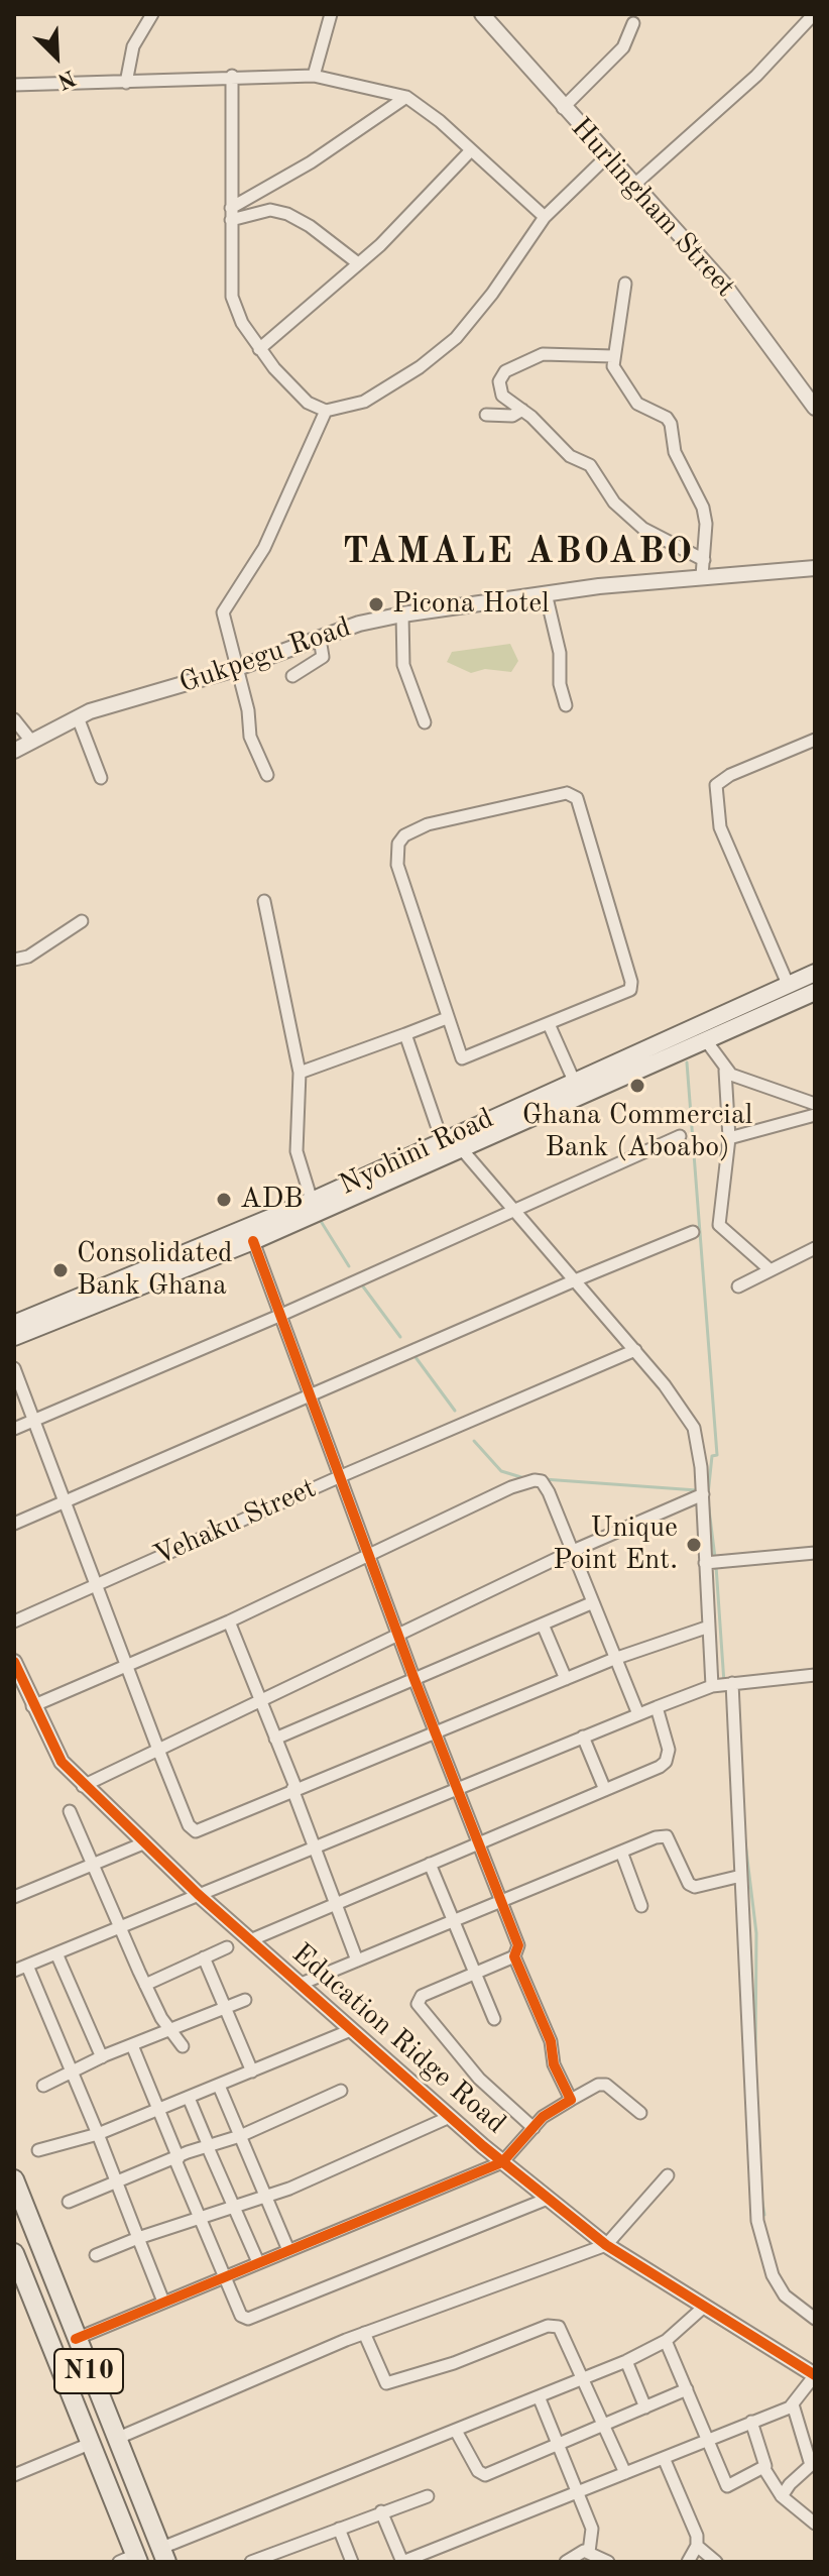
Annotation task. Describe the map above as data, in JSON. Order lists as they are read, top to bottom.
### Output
{
  "streets": {
    "highway": ["N10"],
    "main road": ["Nyohini Road"],
    "street": [
      "Hurlingham Street",
      "Gukpegu Road",
      "Vehaku Street",
      "Education Ridge Road"
    ]
  },
  "districts": ["TAMALE ABOABO"],
  "places": [
    "Picona Hotel",
    "Ghana Commercial Bank (Aboabo)",
    "ADB",
    "Consolidated Bank Ghana",
    "Unique Point Ent."
  ],
  "north": "bottom right"
}
